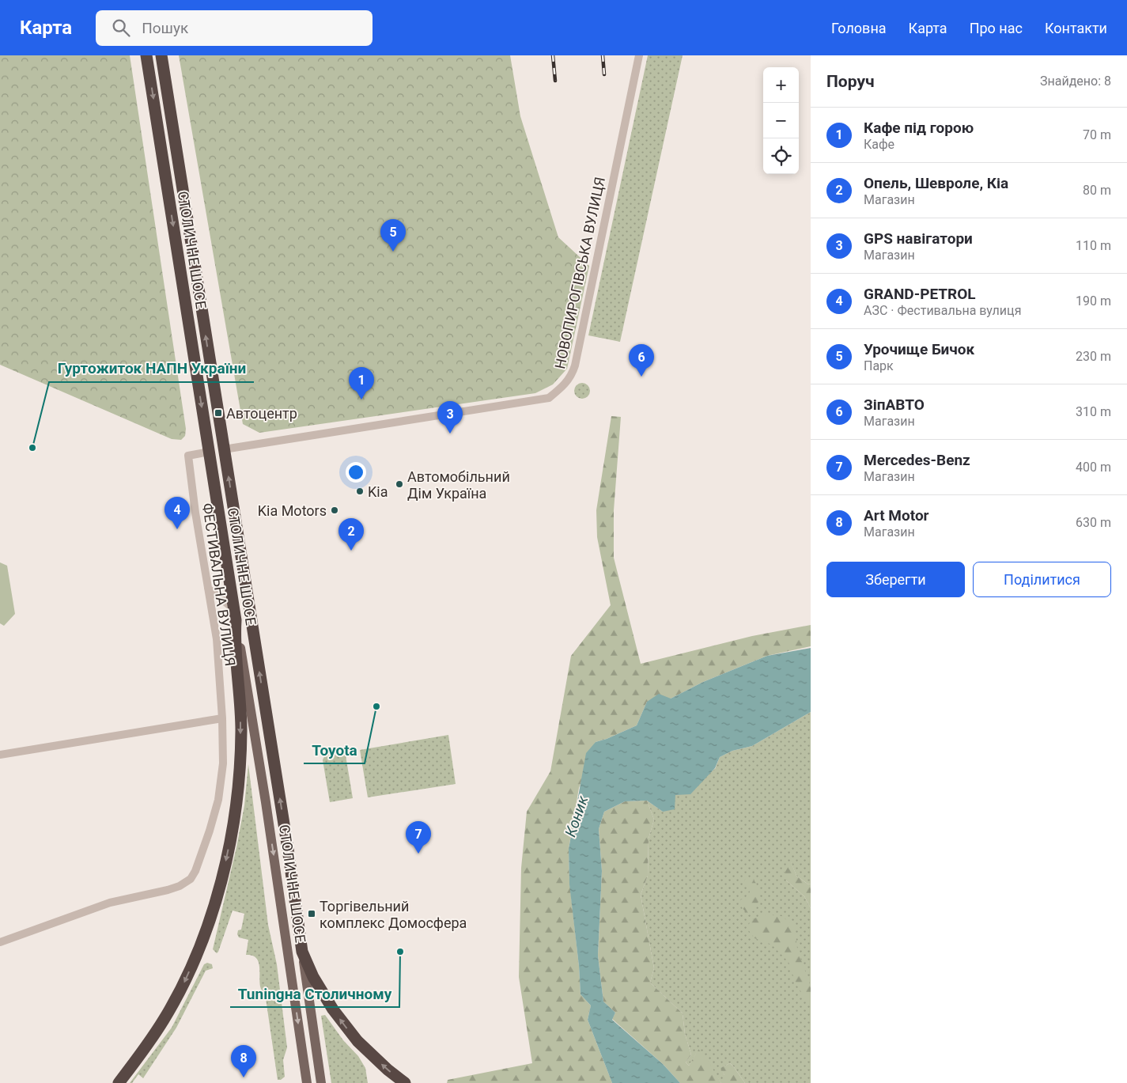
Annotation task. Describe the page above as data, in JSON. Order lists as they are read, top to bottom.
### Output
{
  "streets": {
    "highway": ["СТОЛИЧНЕ ШОСЕ"],
    "street": ["НОВОПИРОГІВСЬКА ВУЛИЦЯ", "ФЕСТИВАЛЬНА ВУЛИЦЯ"]
  },
  "crossings": [
    ["СТОЛИЧНЕ ШОСЕ", "НОВОПИРОГІВСЬКА ВУЛИЦЯ"],
    ["СТОЛИЧНЕ ШОСЕ", "ФЕСТИВАЛЬНА ВУЛИЦЯ"]
  ],
  "water": ["Коник"],
  "places": {
    "transit": ["Автоцентр", "Торгівельний комплекс Домосфера"],
    "other": [
      "Гуртожиток НАПН України",
      "Автомобільний Дім Україна",
      "Kia",
      "Kia Motors",
      "Toyota",
      "Tuningна Столичному"
    ]
  },
  "page": {
    "header": "Карта",
    "search": "Пошук",
    "nav": [
      "Головна",
      "Карта",
      "Про нас",
      "Контакти"
    ],
    "heading": ["Поруч", "Знайдено: 8"],
    "map_buttons": ["+", "−"],
    "list": [
      {
        "mark": "1",
        "name": "Кафе під горою",
        "note": "Кафе",
        "value": "70 m"
      },
      {
        "mark": "2",
        "name": "Опель, Шевроле, Кіа",
        "note": "Магазин",
        "value": "80 m"
      },
      {
        "mark": "3",
        "name": "GPS навігатори",
        "note": "Магазин",
        "value": "110 m"
      },
      {
        "mark": "4",
        "name": "GRAND-PETROL",
        "note": "АЗС · Фестивальна вулиця",
        "value": "190 m"
      },
      {
        "mark": "5",
        "name": "Урочище Бичок",
        "note": "Парк",
        "value": "230 m"
      },
      {
        "mark": "6",
        "name": "ЗіпАВТО",
        "note": "Магазин",
        "value": "310 m"
      },
      {
        "mark": "7",
        "name": "Mercedes-Benz",
        "note": "Магазин",
        "value": "400 m"
      },
      {
        "mark": "8",
        "name": "Art Motor",
        "note": "Магазин",
        "value": "630 m"
      }
    ],
    "pins": [
      "5",
      "6",
      "1",
      "3",
      "4",
      "2",
      "7",
      "8"
    ],
    "buttons": ["Зберегти", "Поділитися"]
  }
}
